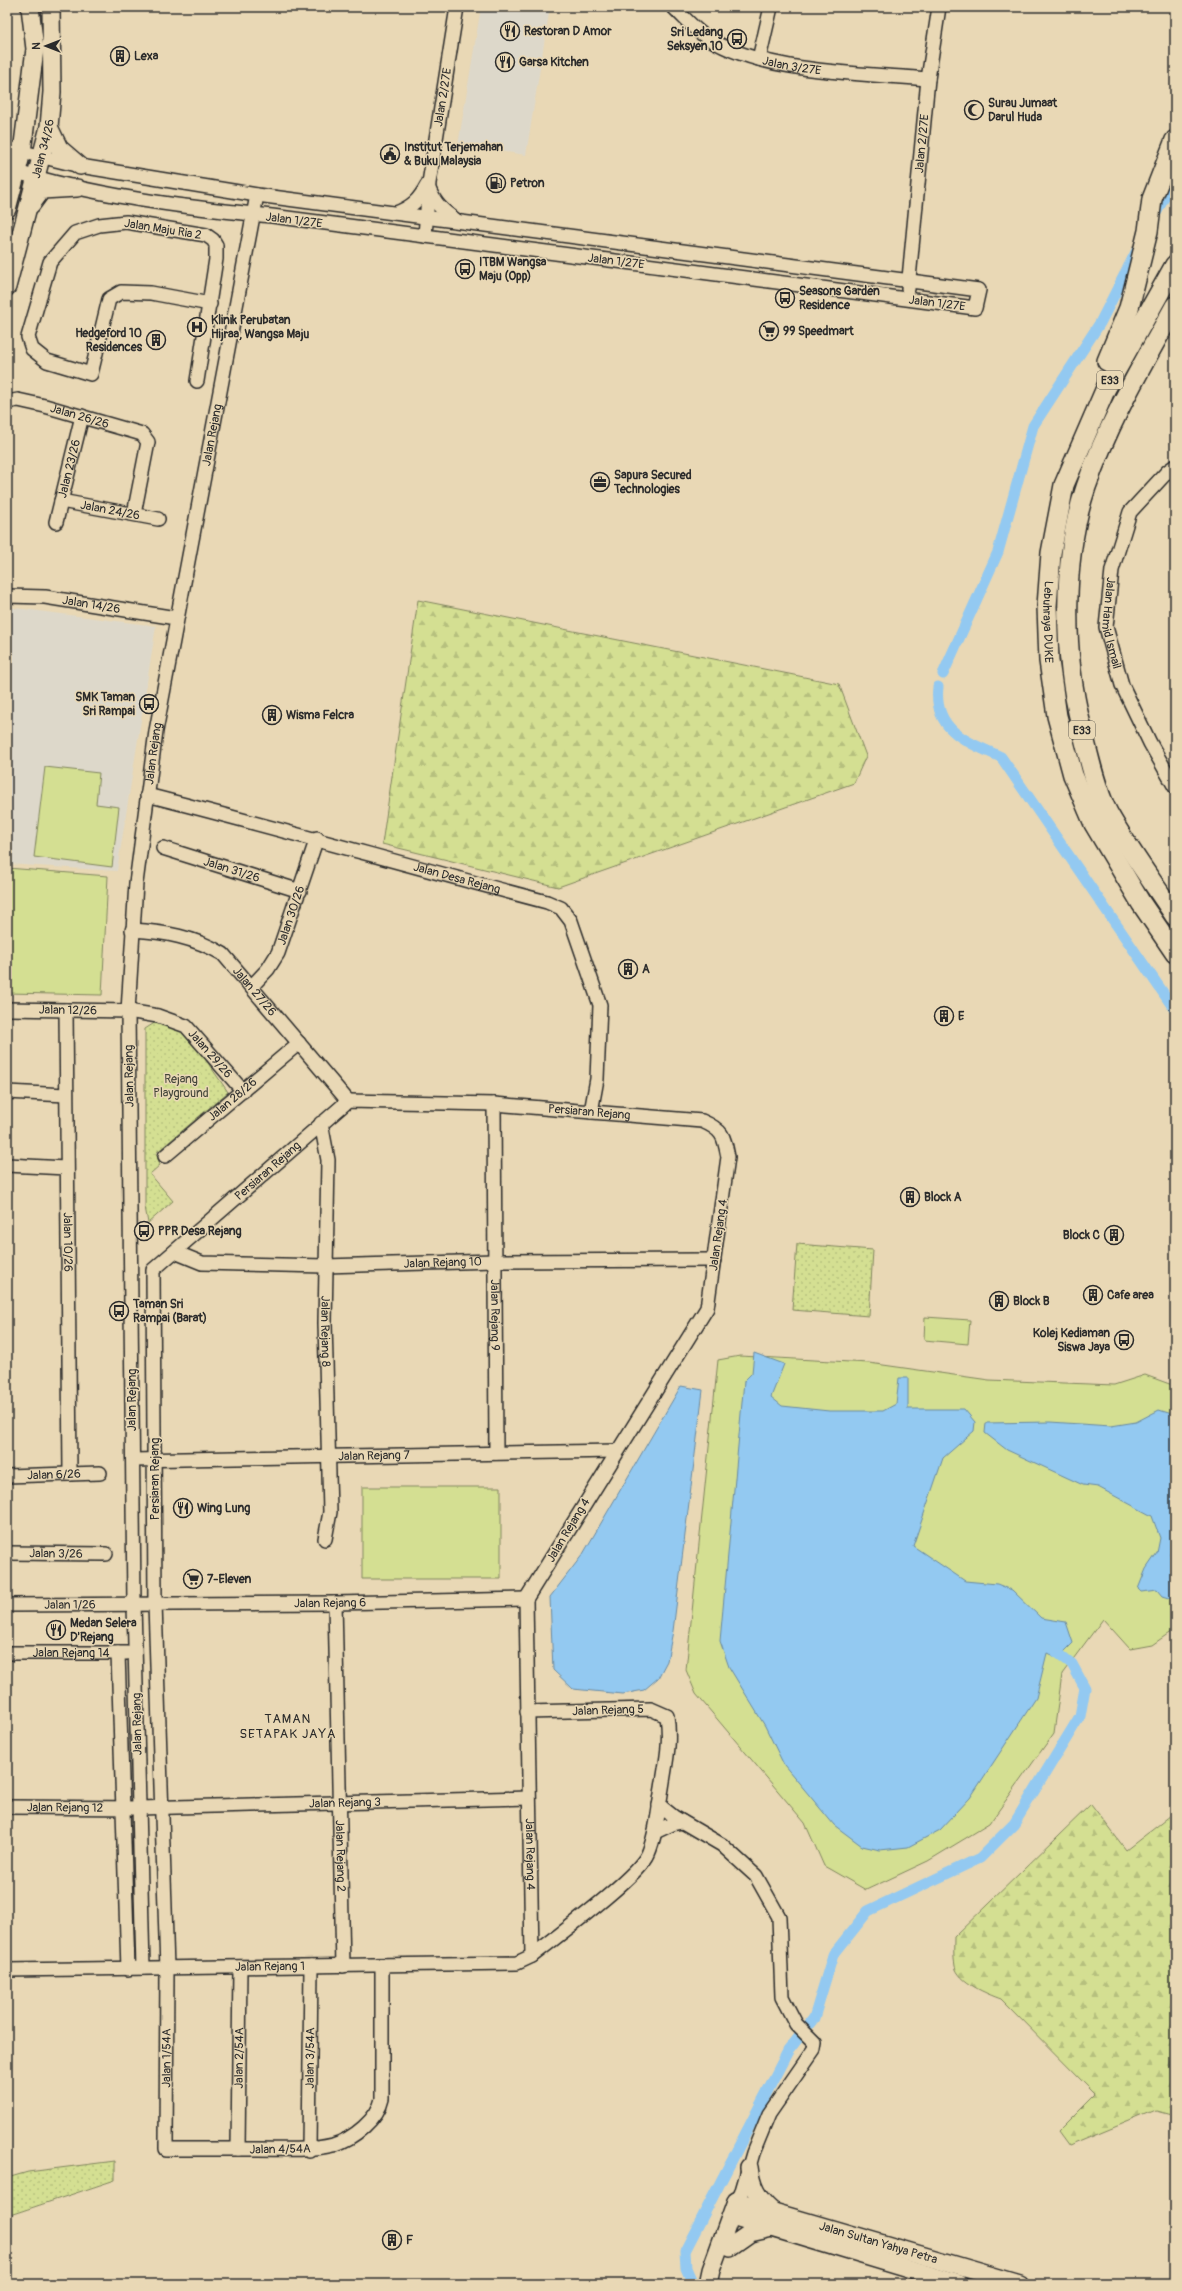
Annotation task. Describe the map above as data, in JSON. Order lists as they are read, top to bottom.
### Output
{
  "streets": {
    "highway": ["E33", "Lebuhraya DUKE"],
    "main road": ["Jalan 34/26", "Jalan Sultan Yahya Petra"],
    "street": [
      "Jalan 3/27E",
      "Jalan 2/27E",
      "Jalan 1/27E",
      "Jalan Maju Ria 2",
      "Jalan 26/26",
      "Jalan Rejang",
      "Jalan 23/26",
      "Jalan 24/26",
      "Jalan 14/26",
      "Jalan Hamid Ismail",
      "Jalan 31/26",
      "Jalan Desa Rejang",
      "Jalan 30/26",
      "Jalan 27/26",
      "Jalan 12/26",
      "Jalan 29/26",
      "Jalan 28/26",
      "Persiaran Rejang",
      "Jalan Rejang 4",
      "Jalan 10/26",
      "Jalan Rejang 10",
      "Jalan Rejang 9",
      "Jalan Rejang 8",
      "Jalan Rejang 7",
      "Jalan 6/26",
      "Jalan 3/26",
      "Jalan Rejang 6",
      "Jalan 1/26",
      "Jalan Rejang 14",
      "Jalan Rejang 5",
      "Jalan Rejang 3",
      "Jalan Rejang 12",
      "Jalan Rejang 2",
      "Jalan Rejang 1",
      "Jalan 2/54A",
      "Jalan 3/54A",
      "Jalan 1/54A",
      "Jalan 4/54A"
    ]
  },
  "crossings": [
    ["Jalan 3/27E", "Jalan 2/27E"],
    ["Jalan 2/27E", "Jalan 1/27E"],
    ["Jalan 1/27E", "Jalan Rejang"],
    ["Jalan 26/26", "Jalan 23/26"],
    ["Jalan 26/26", "Jalan 24/26"],
    ["Jalan Rejang", "Jalan 14/26"],
    ["Jalan Rejang", "Jalan Desa Rejang"],
    ["Jalan Rejang", "Jalan 27/26"],
    ["Jalan Rejang", "Jalan 12/26"],
    ["Jalan Rejang", "Jalan 29/26"],
    ["Jalan Rejang", "Jalan Rejang 7"],
    ["Jalan Rejang", "Jalan Rejang 6"],
    ["Jalan Rejang", "Jalan 1/26"],
    ["Jalan Rejang", "Jalan Rejang 14"],
    ["Jalan Rejang", "Jalan Rejang 3"],
    ["Jalan Rejang", "Jalan Rejang 12"],
    ["Jalan Rejang", "Jalan Rejang 1"],
    ["Jalan 23/26", "Jalan 24/26"],
    ["Jalan 31/26", "Jalan 30/26"],
    ["Jalan Desa Rejang", "Jalan 30/26"],
    ["Jalan Desa Rejang", "Persiaran Rejang"],
    ["Jalan 30/26", "Jalan 27/26"],
    ["Jalan 27/26", "Jalan 28/26"],
    ["Jalan 27/26", "Persiaran Rejang"],
    ["Jalan 12/26", "Jalan 29/26"],
    ["Jalan 12/26", "Jalan 10/26"],
    ["Jalan 29/26", "Jalan 28/26"],
    ["Persiaran Rejang", "Jalan Rejang 4"],
    ["Persiaran Rejang", "Jalan Rejang 10"],
    ["Persiaran Rejang", "Jalan Rejang 9"],
    ["Persiaran Rejang", "Jalan Rejang 8"],
    ["Persiaran Rejang", "Jalan Rejang 7"],
    ["Persiaran Rejang", "Jalan Rejang 6"],
    ["Persiaran Rejang", "Jalan Rejang 3"],
    ["Persiaran Rejang", "Jalan 1/54A"],
    ["Jalan Rejang 4", "Jalan Rejang 7"],
    ["Jalan Rejang 4", "Jalan Rejang 6"],
    ["Jalan Rejang 4", "Jalan Rejang 5"],
    ["Jalan Rejang 4", "Jalan Rejang 3"],
    ["Jalan Rejang 4", "Jalan Rejang 1"],
    ["Jalan 10/26", "Jalan 6/26"],
    ["Jalan Rejang 10", "Jalan Rejang 9"],
    ["Jalan Rejang 10", "Jalan Rejang 8"],
    ["Jalan Rejang 9", "Jalan Rejang 7"],
    ["Jalan Rejang 8", "Jalan Rejang 7"],
    ["Jalan Rejang 6", "Jalan 1/26"],
    ["Jalan Rejang 6", "Jalan Rejang 2"],
    ["Jalan Rejang 5", "Jalan Rejang 1"],
    ["Jalan Rejang 3", "Jalan Rejang 12"],
    ["Jalan Rejang 3", "Jalan Rejang 2"],
    ["Jalan Rejang 3", "Jalan 1/54A"],
    ["Jalan Rejang 2", "Jalan Rejang 1"],
    ["Jalan Rejang 1", "Jalan 2/54A"],
    ["Jalan Rejang 1", "Jalan 3/54A"],
    ["Jalan Rejang 1", "Jalan 1/54A"],
    ["Jalan Rejang 1", "Jalan 4/54A"],
    ["Jalan 2/54A", "Jalan 4/54A"],
    ["Jalan 3/54A", "Jalan 4/54A"],
    ["Jalan 1/54A", "Jalan 4/54A"]
  ],
  "districts": ["TAMAN SETAPAK JAYA"],
  "parks": ["Rejang Playground"],
  "places": {
    "restaurant": [
      "Restoran D Amor",
      "Garsa Kitchen",
      "Wing Lung",
      "Medan Selera D'Rejang"
    ],
    "bus stop": [
      "Sri Ledang Seksyen 10",
      "ITBM Wangsa Maju (Opp)",
      "Seasons Garden Residence",
      "SMK Taman Sri Rampai",
      "PPR Desa Rejang",
      "Taman Sri Rampai (Barat)",
      "Kolej Kediaman Siswa Jaya"
    ],
    "building": [
      "Lexa",
      "Hedgeford 10 Residences",
      "Wisma Felcra",
      "A",
      "E",
      "Block A",
      "Block C",
      "Cafe area",
      "Block B",
      "F"
    ],
    "mosque": ["Surau Jumaat Darul Huda"],
    "public building": ["Institut Terjemahan & Buku Malaysia"],
    "fuel station": ["Petron"],
    "hospital": ["Klinik Perubatan Hijraa, Wangsa Maju"],
    "supermarket": ["99 Speedmart", "7-Eleven"],
    "office": ["Sapura Secured Technologies"]
  },
  "north": "left"
}
